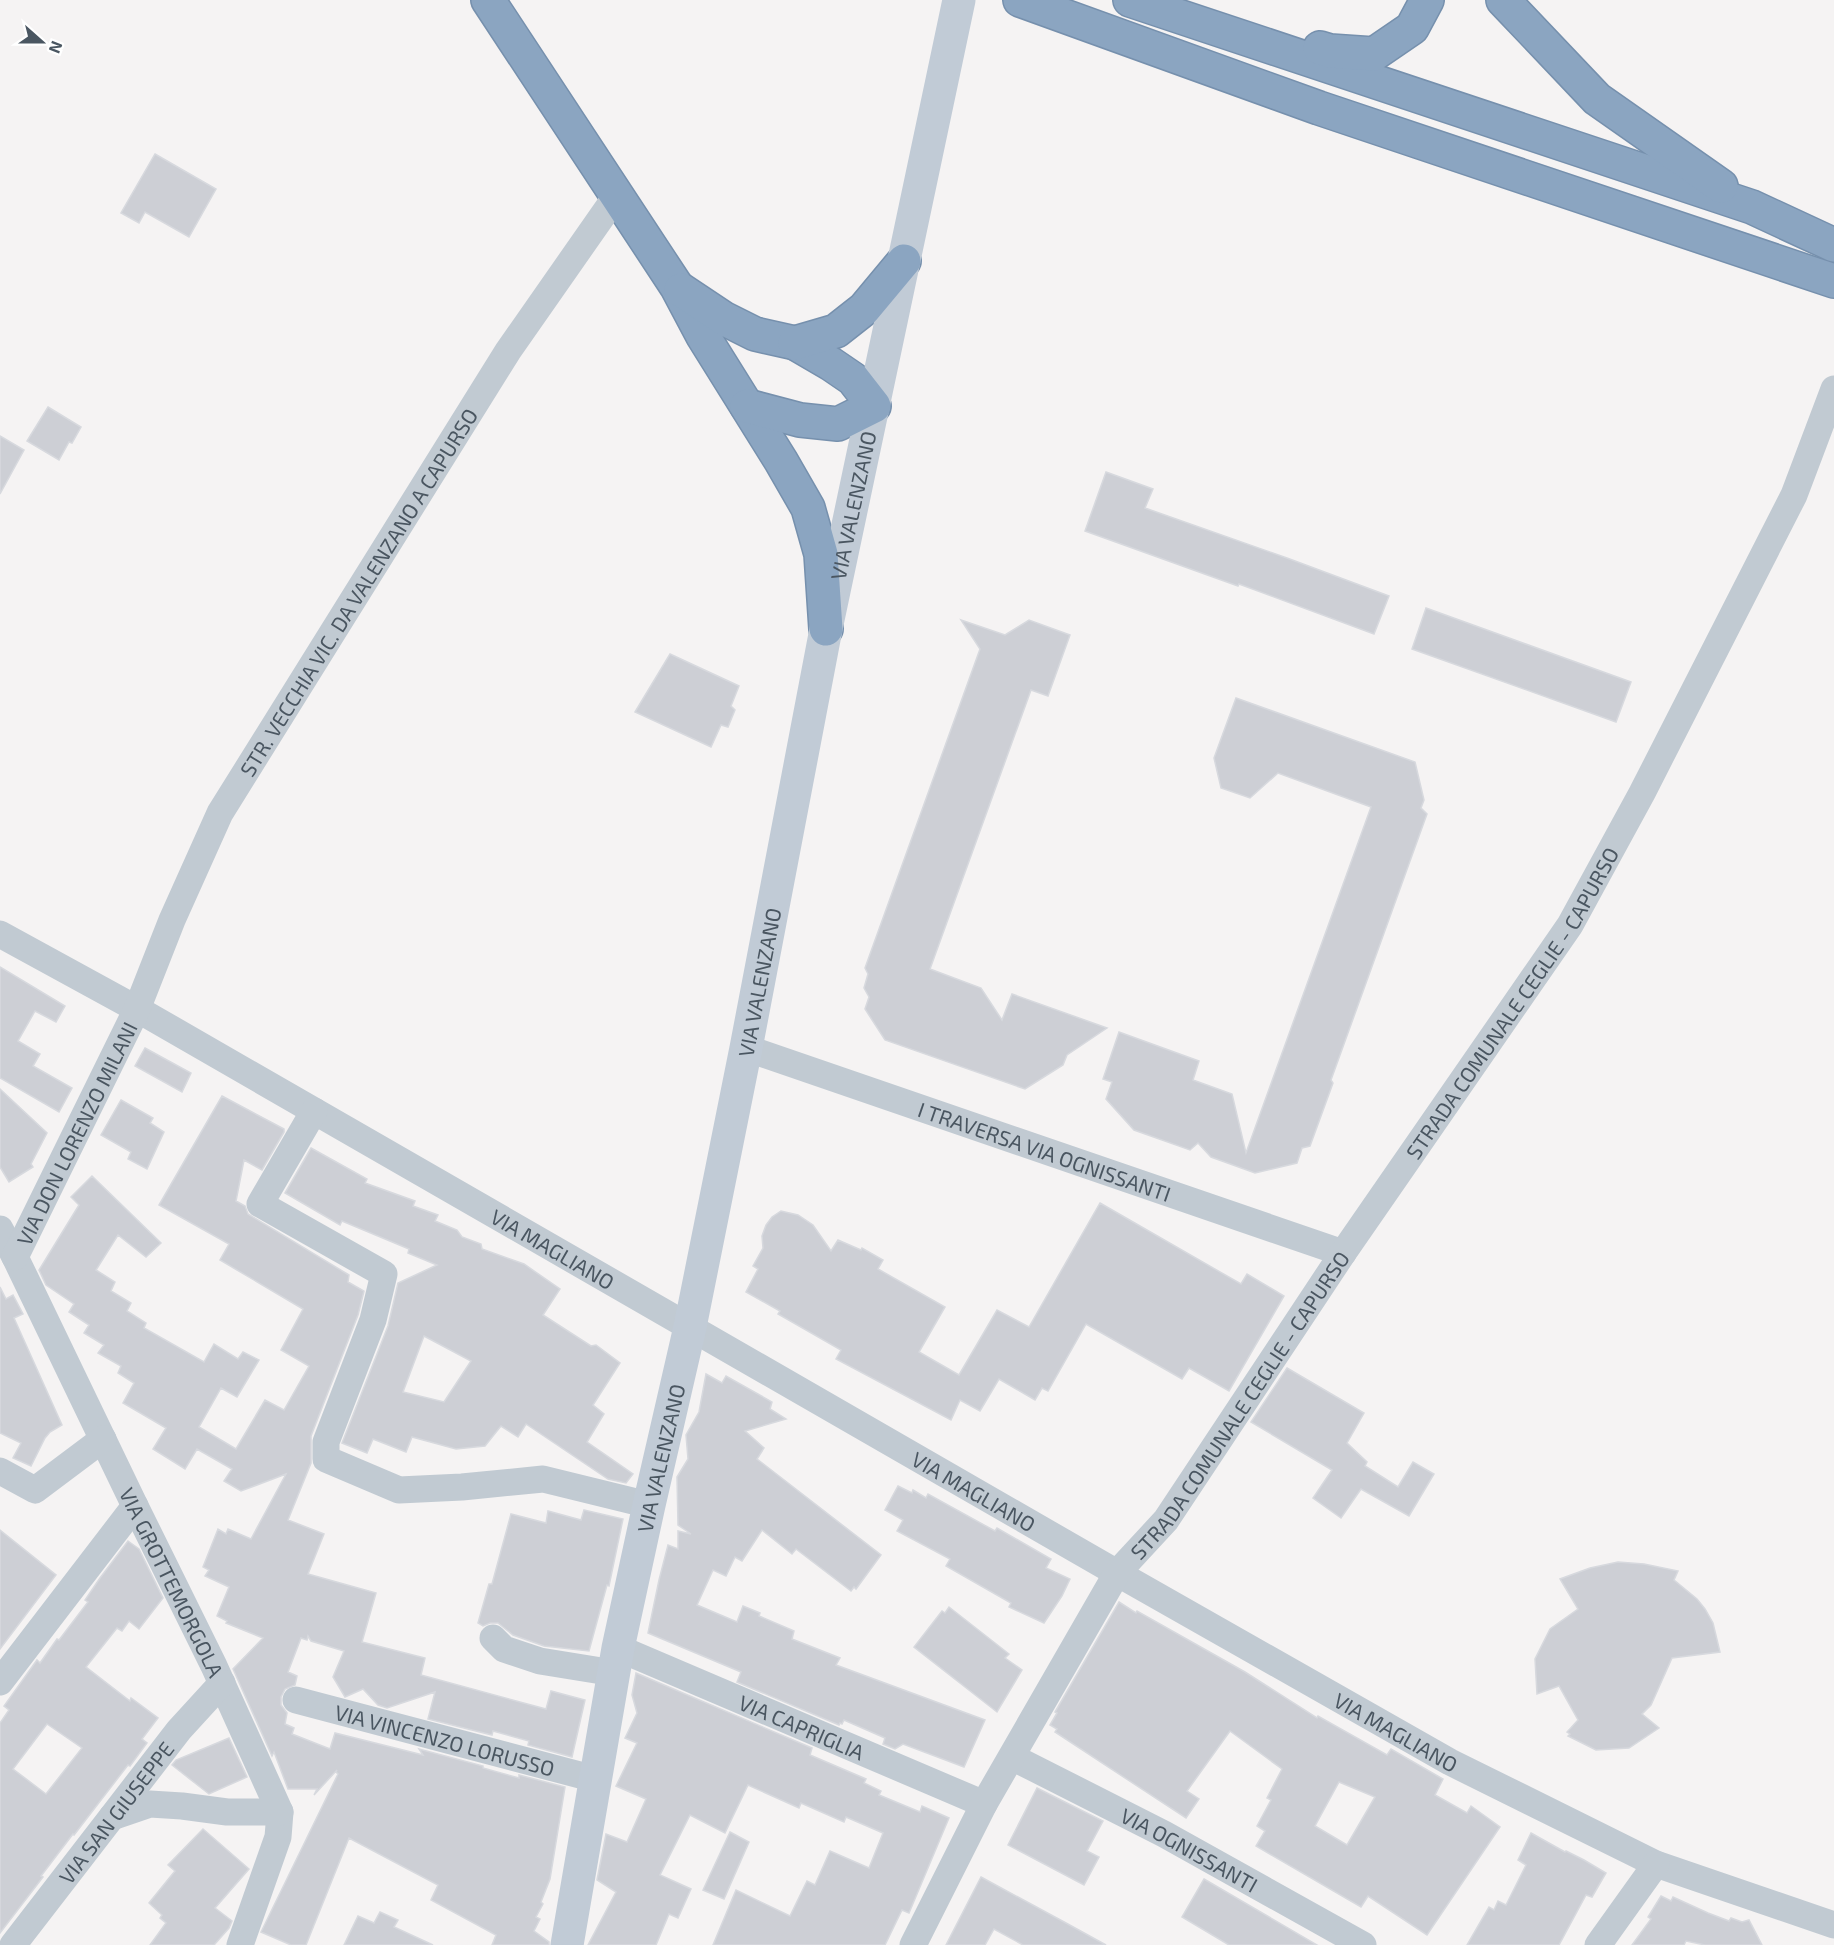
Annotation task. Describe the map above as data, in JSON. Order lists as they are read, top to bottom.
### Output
{
  "streets": {
    "street": [
      "VIA VALENZANO",
      "STR. VECCHIA VIC. DA VALENZANO A CAPURSO",
      "STRADA COMUNALE CEGLIE - CAPURSO",
      "VIA DON LORENZO MILANI",
      "I TRAVERSA VIA OGNISSANTI",
      "VIA MAGLIANO",
      "VIA GROTTEMORGOLA",
      "VIA CAPRIGLIA",
      "VIA VINCENZO LORUSSO",
      "VIA SAN GIUSEPPE",
      "VIA OGNISSANTI"
    ]
  },
  "crossings": [
    ["VIA VALENZANO", "I TRAVERSA VIA OGNISSANTI"],
    ["VIA VALENZANO", "VIA MAGLIANO"],
    ["VIA VALENZANO", "VIA CAPRIGLIA"],
    ["VIA VALENZANO", "VIA VINCENZO LORUSSO"],
    ["STR. VECCHIA VIC. DA VALENZANO A CAPURSO", "VIA DON LORENZO MILANI"],
    ["STR. VECCHIA VIC. DA VALENZANO A CAPURSO", "VIA MAGLIANO"],
    ["STRADA COMUNALE CEGLIE - CAPURSO", "I TRAVERSA VIA OGNISSANTI"],
    ["STRADA COMUNALE CEGLIE - CAPURSO", "VIA MAGLIANO"],
    ["VIA DON LORENZO MILANI", "VIA MAGLIANO"],
    ["VIA DON LORENZO MILANI", "VIA GROTTEMORGOLA"],
    ["VIA GROTTEMORGOLA", "VIA SAN GIUSEPPE"]
  ],
  "north": "right"
}
